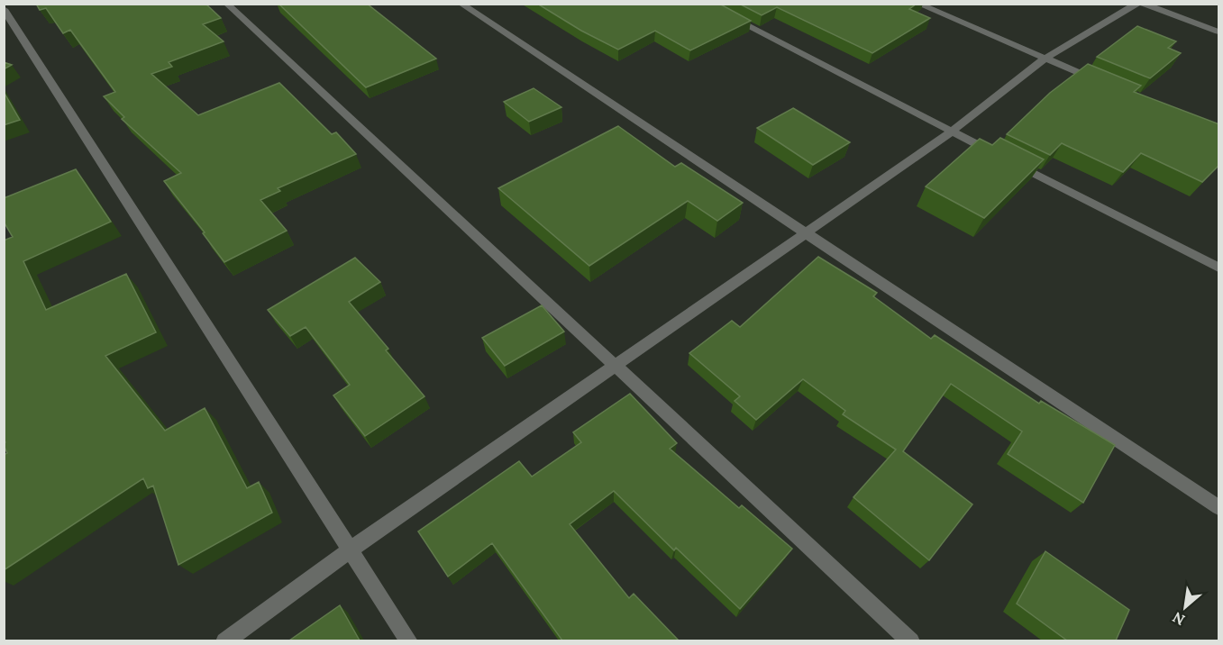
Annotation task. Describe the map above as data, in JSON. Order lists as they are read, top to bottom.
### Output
{
  "north": "bottom left"
}
